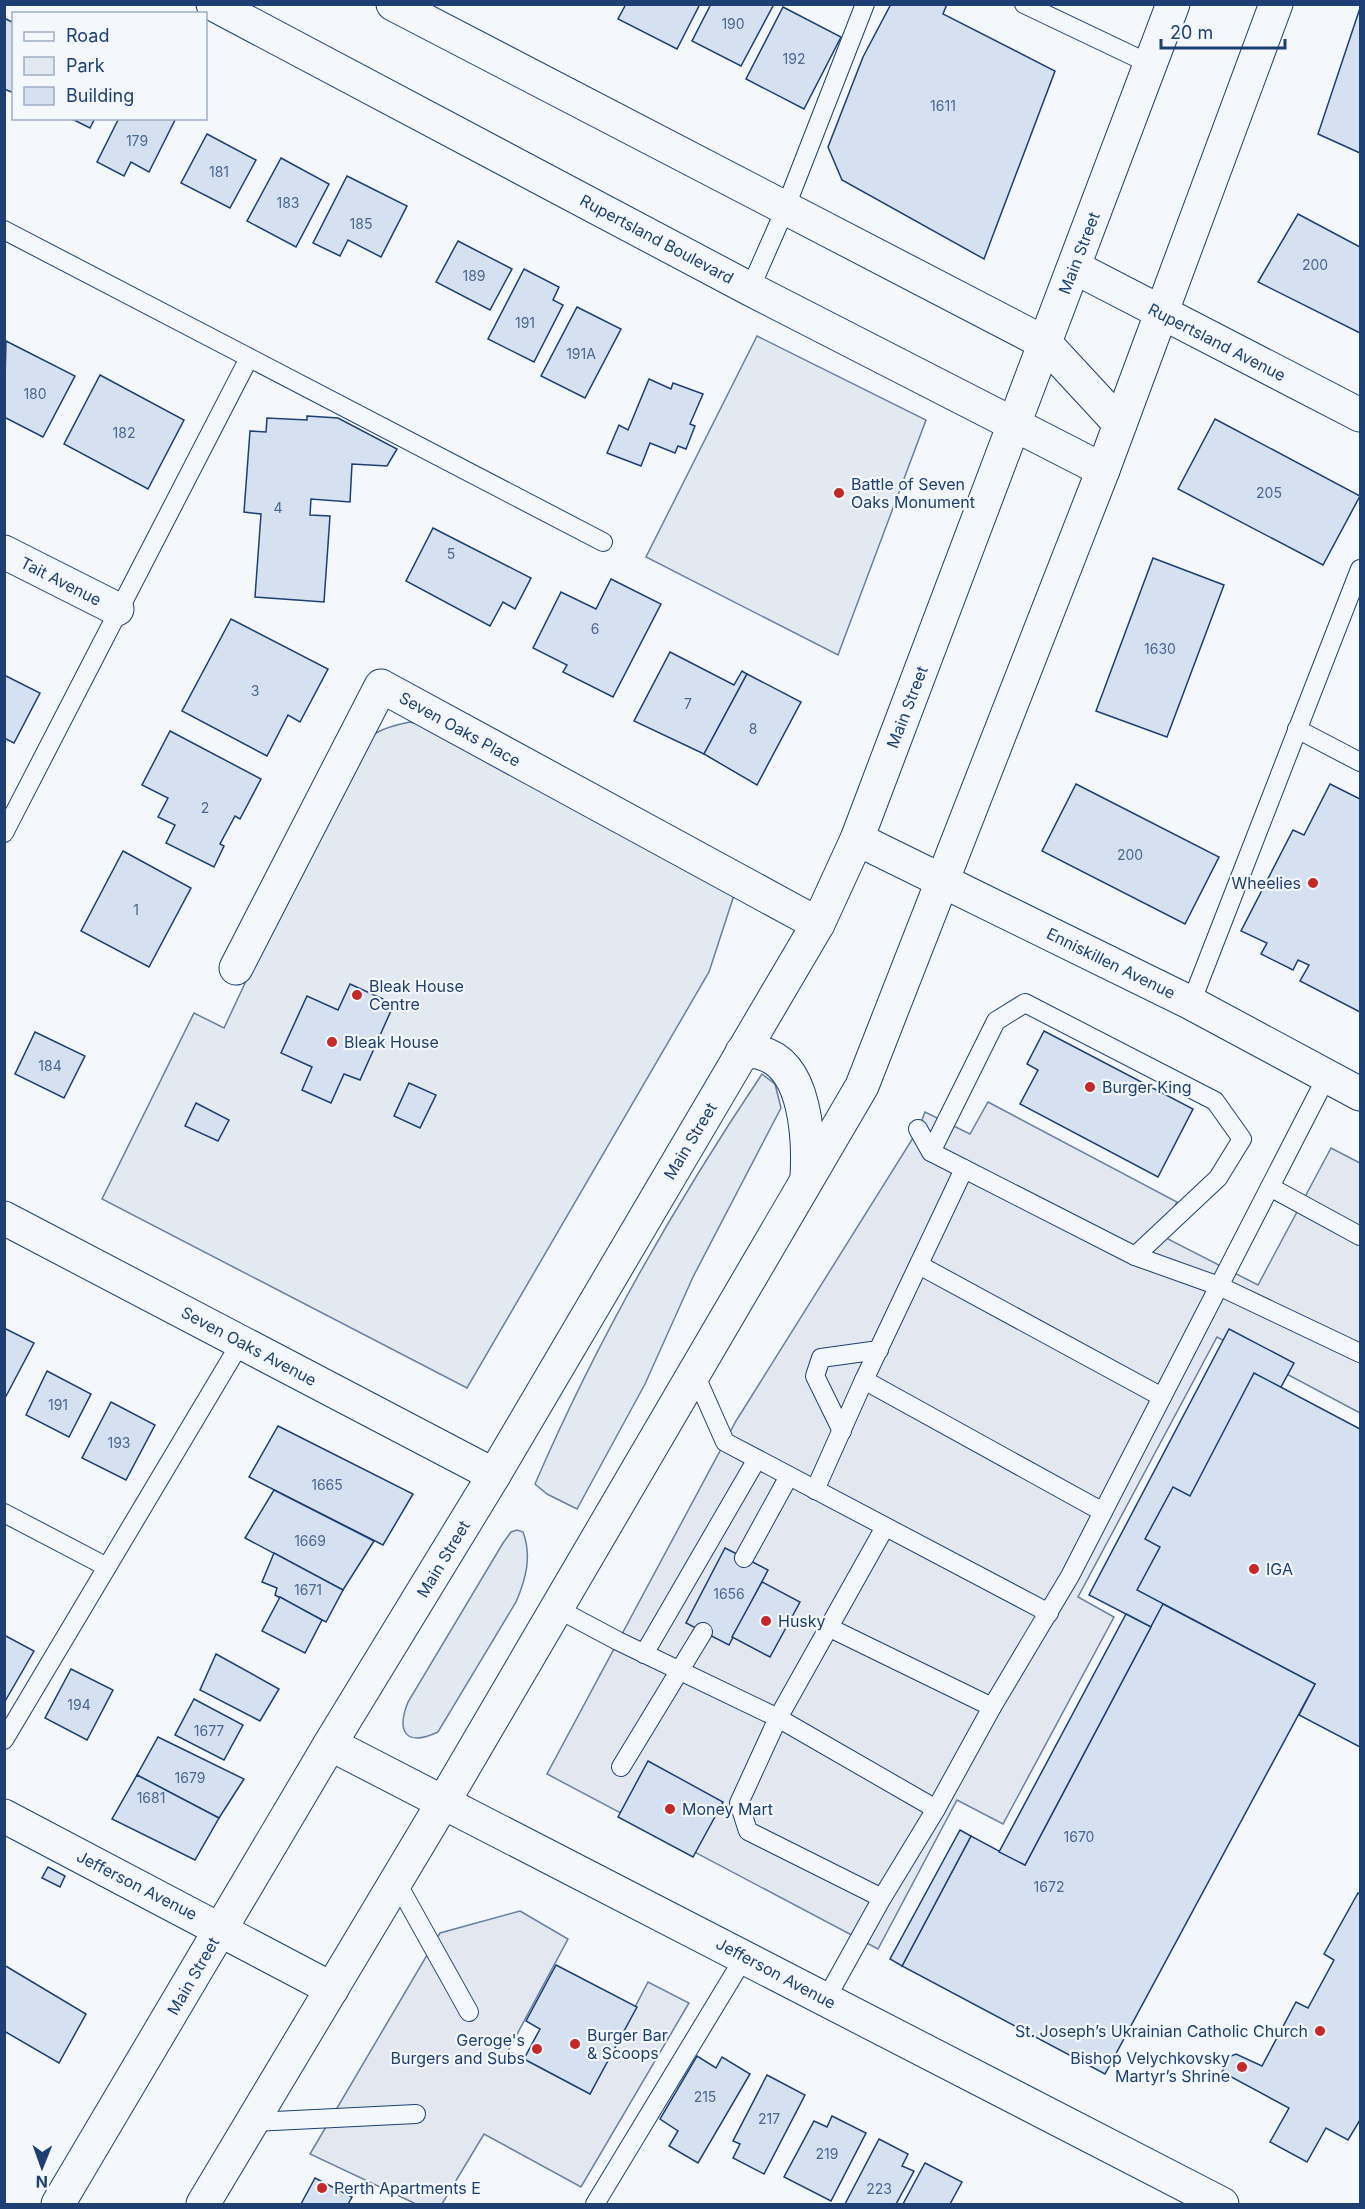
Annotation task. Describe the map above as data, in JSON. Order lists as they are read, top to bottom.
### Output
{
  "streets": {
    "street": [
      "Rupertsland Boulevard",
      "Main Street",
      "Rupertsland Avenue",
      "Tait Avenue",
      "Seven Oaks Place",
      "Enniskillen Avenue",
      "Seven Oaks Avenue",
      "Jefferson Avenue"
    ]
  },
  "crossings": [
    ["Rupertsland Boulevard", "Main Street"],
    ["Main Street", "Rupertsland Avenue"],
    ["Main Street", "Seven Oaks Place"],
    ["Main Street", "Enniskillen Avenue"],
    ["Main Street", "Seven Oaks Avenue"],
    ["Main Street", "Jefferson Avenue"]
  ],
  "places": [
    "Battle of Seven Oaks Monument",
    "Wheelies",
    "Bleak House Centre",
    "Bleak House",
    "Burger King",
    "IGA",
    "Husky",
    "Money Mart",
    "St. Joseph’s Ukrainian Catholic Church",
    "Burger Bar & Scoops",
    "Geroge's Burgers and Subs",
    "Bishop Velychkovsky Martyr’s Shrine",
    "Perth Apartments E"
  ],
  "house_numbers": [
    "190",
    "192",
    "1611",
    "179",
    "181",
    "183",
    "185",
    "200",
    "189",
    "191",
    "191A",
    "180",
    "182",
    "205",
    "4",
    "5",
    "6",
    "1630",
    "3",
    "7",
    "8",
    "2",
    "200",
    "1",
    "184",
    "191",
    "193",
    "1665",
    "1669",
    "1671",
    "1656",
    "194",
    "1677",
    "1679",
    "1681",
    "1670",
    "1672",
    "215",
    "217",
    "219",
    "223"
  ],
  "legend": ["Road", "Park", "Building"],
  "scale_bar": "20 m",
  "north": "bottom"
}
